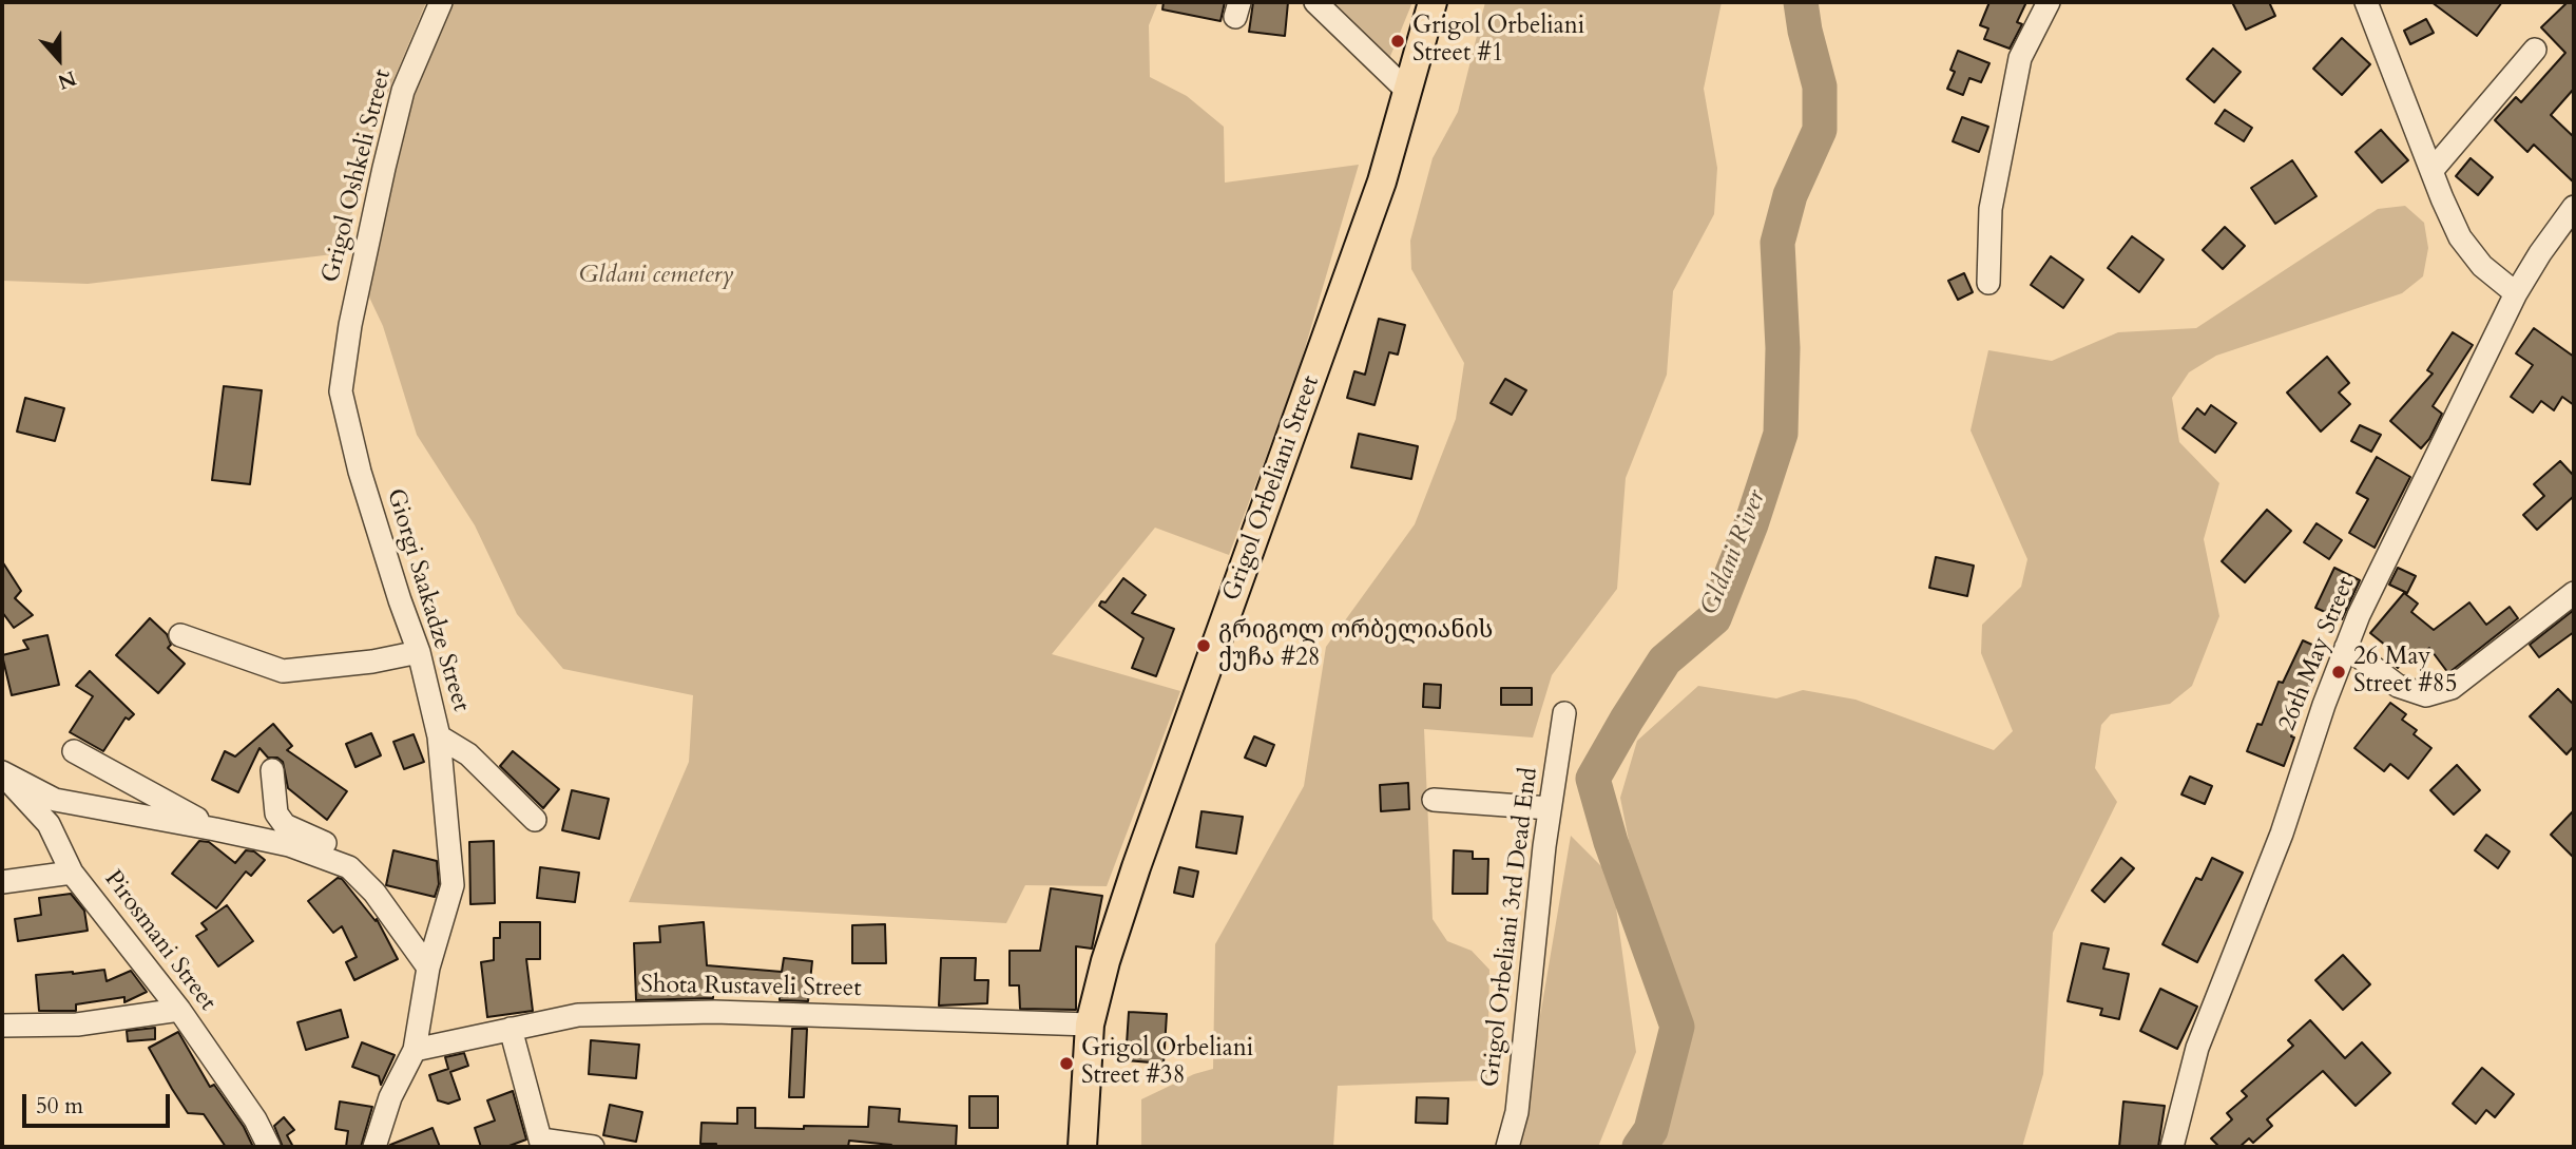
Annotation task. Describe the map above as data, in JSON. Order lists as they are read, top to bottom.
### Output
{
  "streets": {
    "main road": ["Grigol Orbeliani Street"],
    "street": [
      "Grigol Oshkeli Street",
      "Giorgi Saakadze Street",
      "26th May Street",
      "Grigol Orbeliani 3rd Dead End",
      "Pirosmani Street",
      "Shota Rustaveli Street"
    ]
  },
  "crossings": [
    ["Grigol Oshkeli Street", "Giorgi Saakadze Street"],
    ["Grigol Orbeliani Street", "Shota Rustaveli Street"],
    ["Giorgi Saakadze Street", "Shota Rustaveli Street"]
  ],
  "water": ["Gldani River"],
  "parks": ["Gldani cemetery"],
  "places": [
    "Grigol Orbeliani Street #1",
    "გრიგოლ ორბელიანის ქუჩა #28",
    "26 May Street #85",
    "Grigol Orbeliani Street #38"
  ],
  "scale_bar": "50 m",
  "north": "bottom"
}
